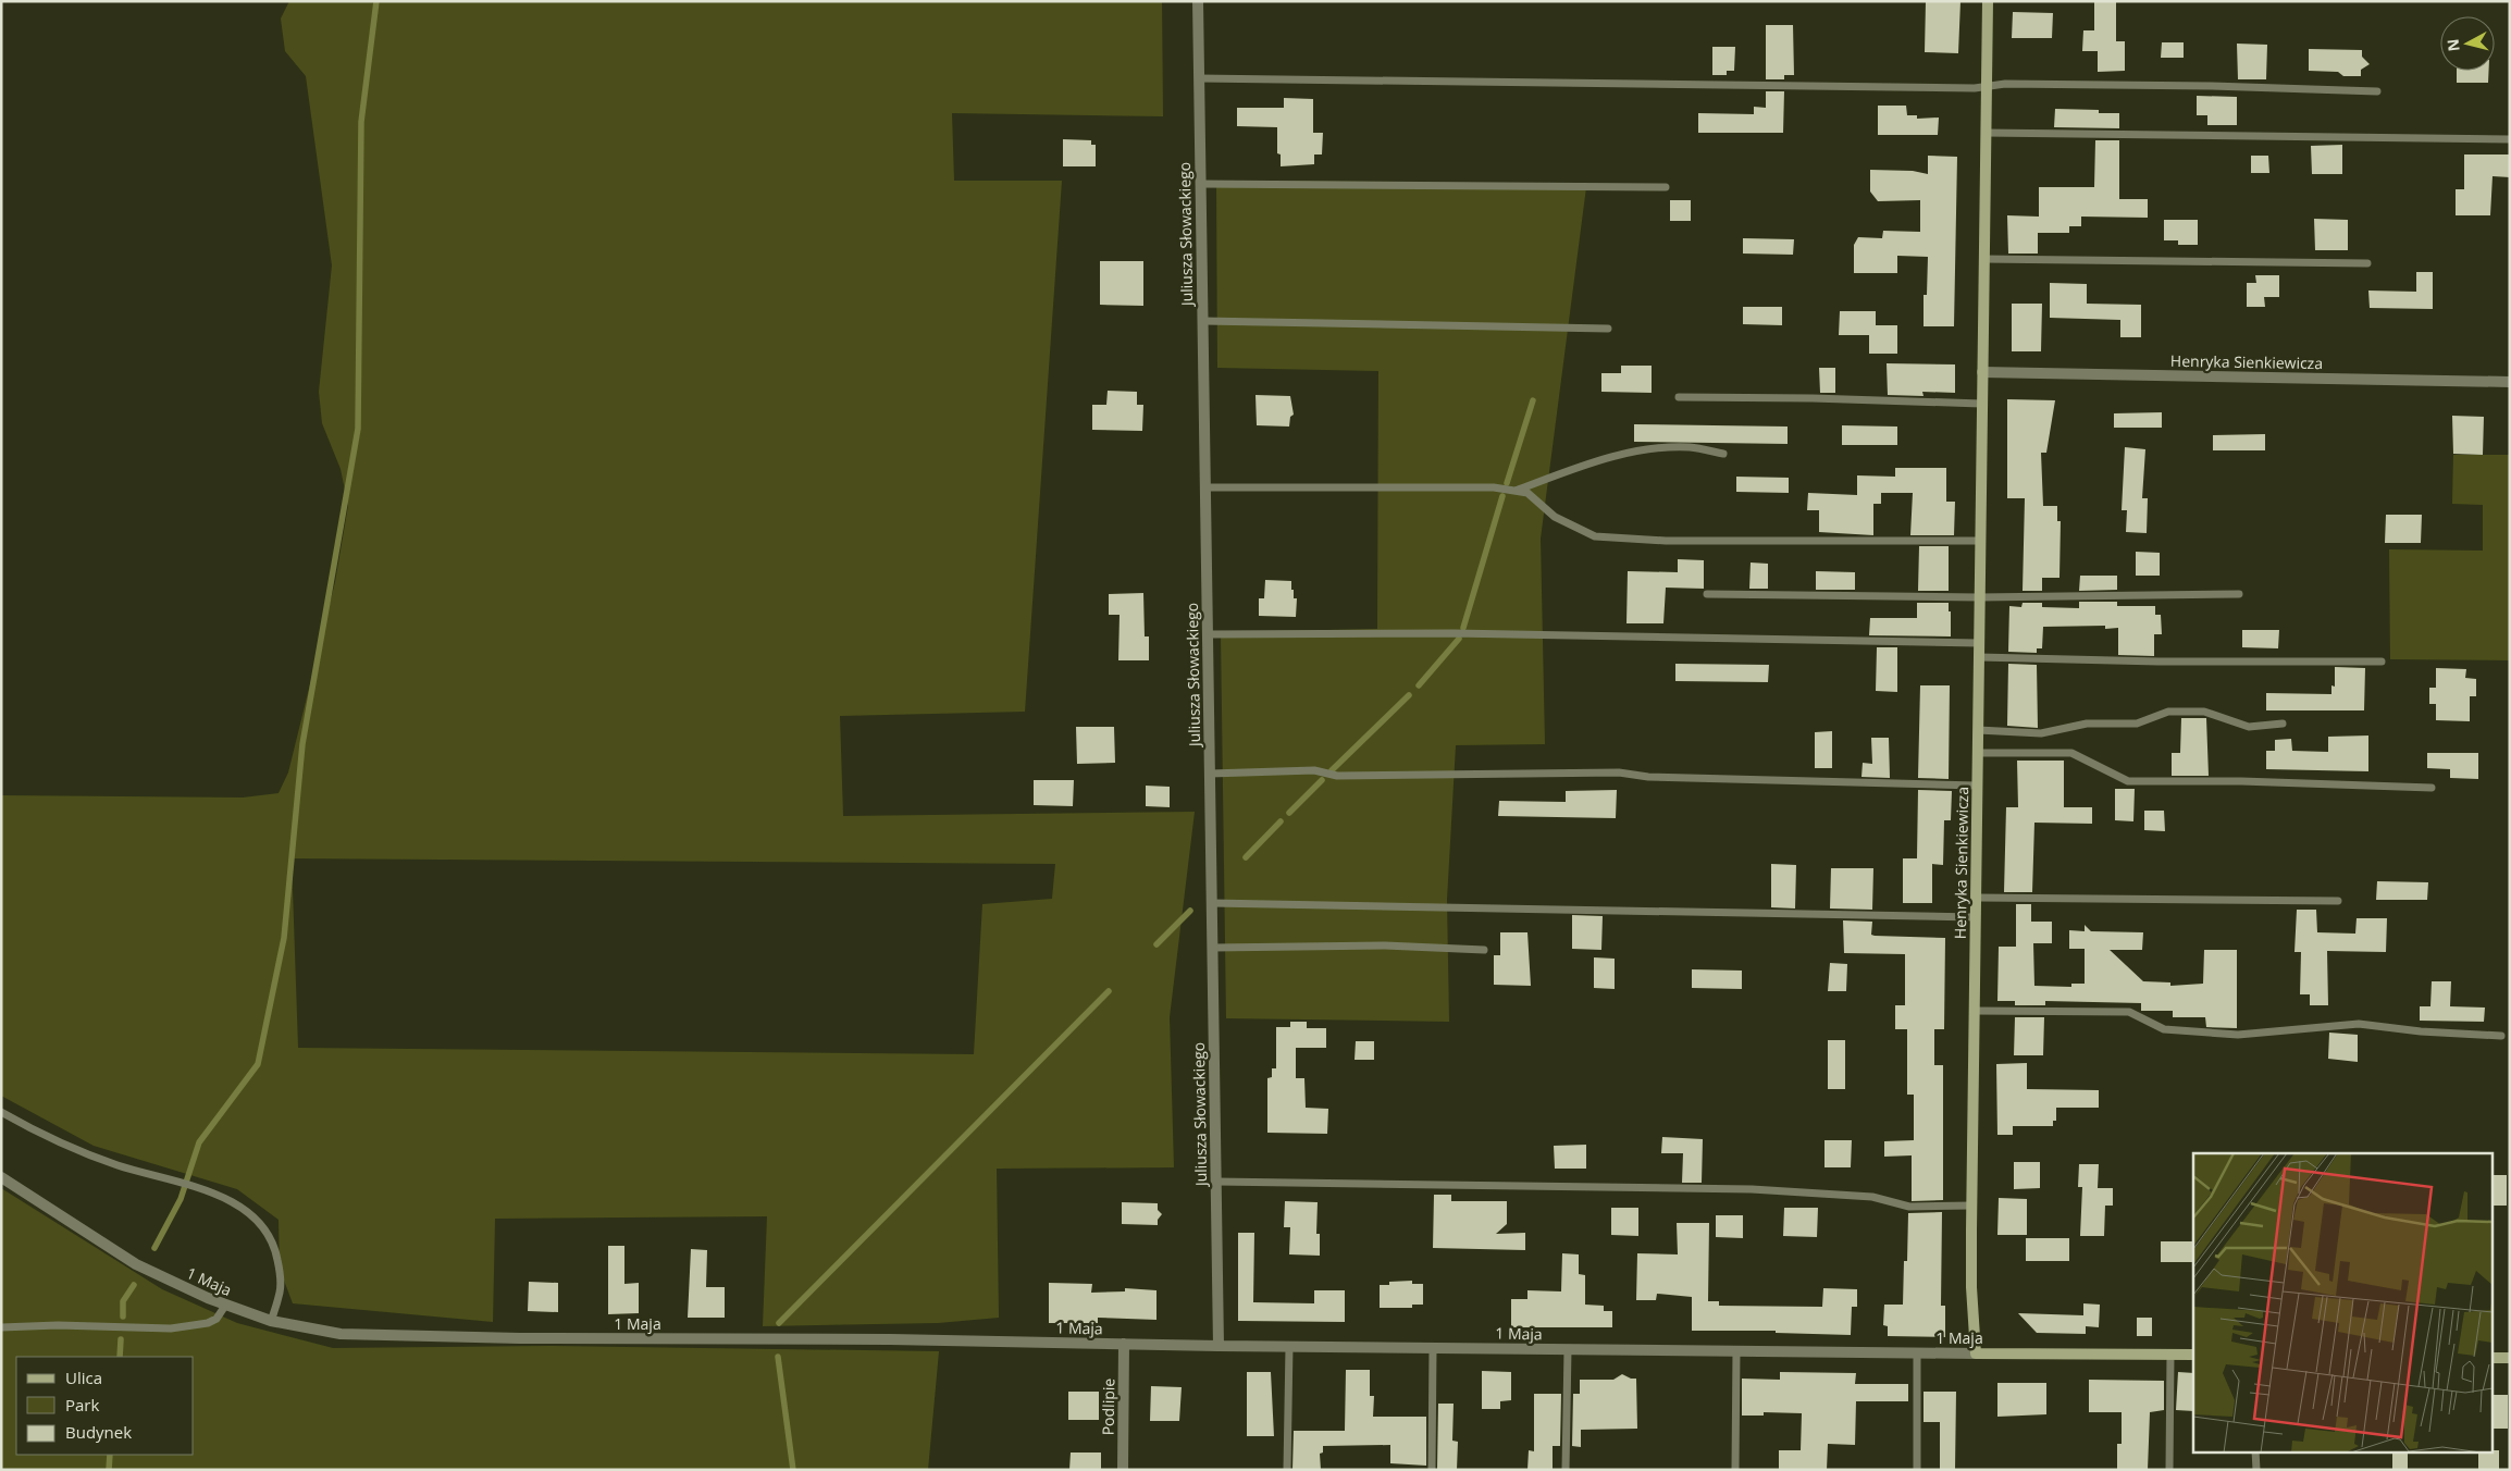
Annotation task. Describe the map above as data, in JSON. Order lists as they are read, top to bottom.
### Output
{
  "streets": {
    "street": [
      "Juliusza Słowackiego",
      "Henryka Sienkiewicza",
      "1 Maja",
      "Podlipie"
    ]
  },
  "crossings": [
    ["Juliusza Słowackiego", "1 Maja"],
    ["Henryka Sienkiewicza", "1 Maja"],
    ["1 Maja", "Podlipie"]
  ],
  "legend": ["Ulica", "Park", "Budynek"],
  "north": "left"
}
